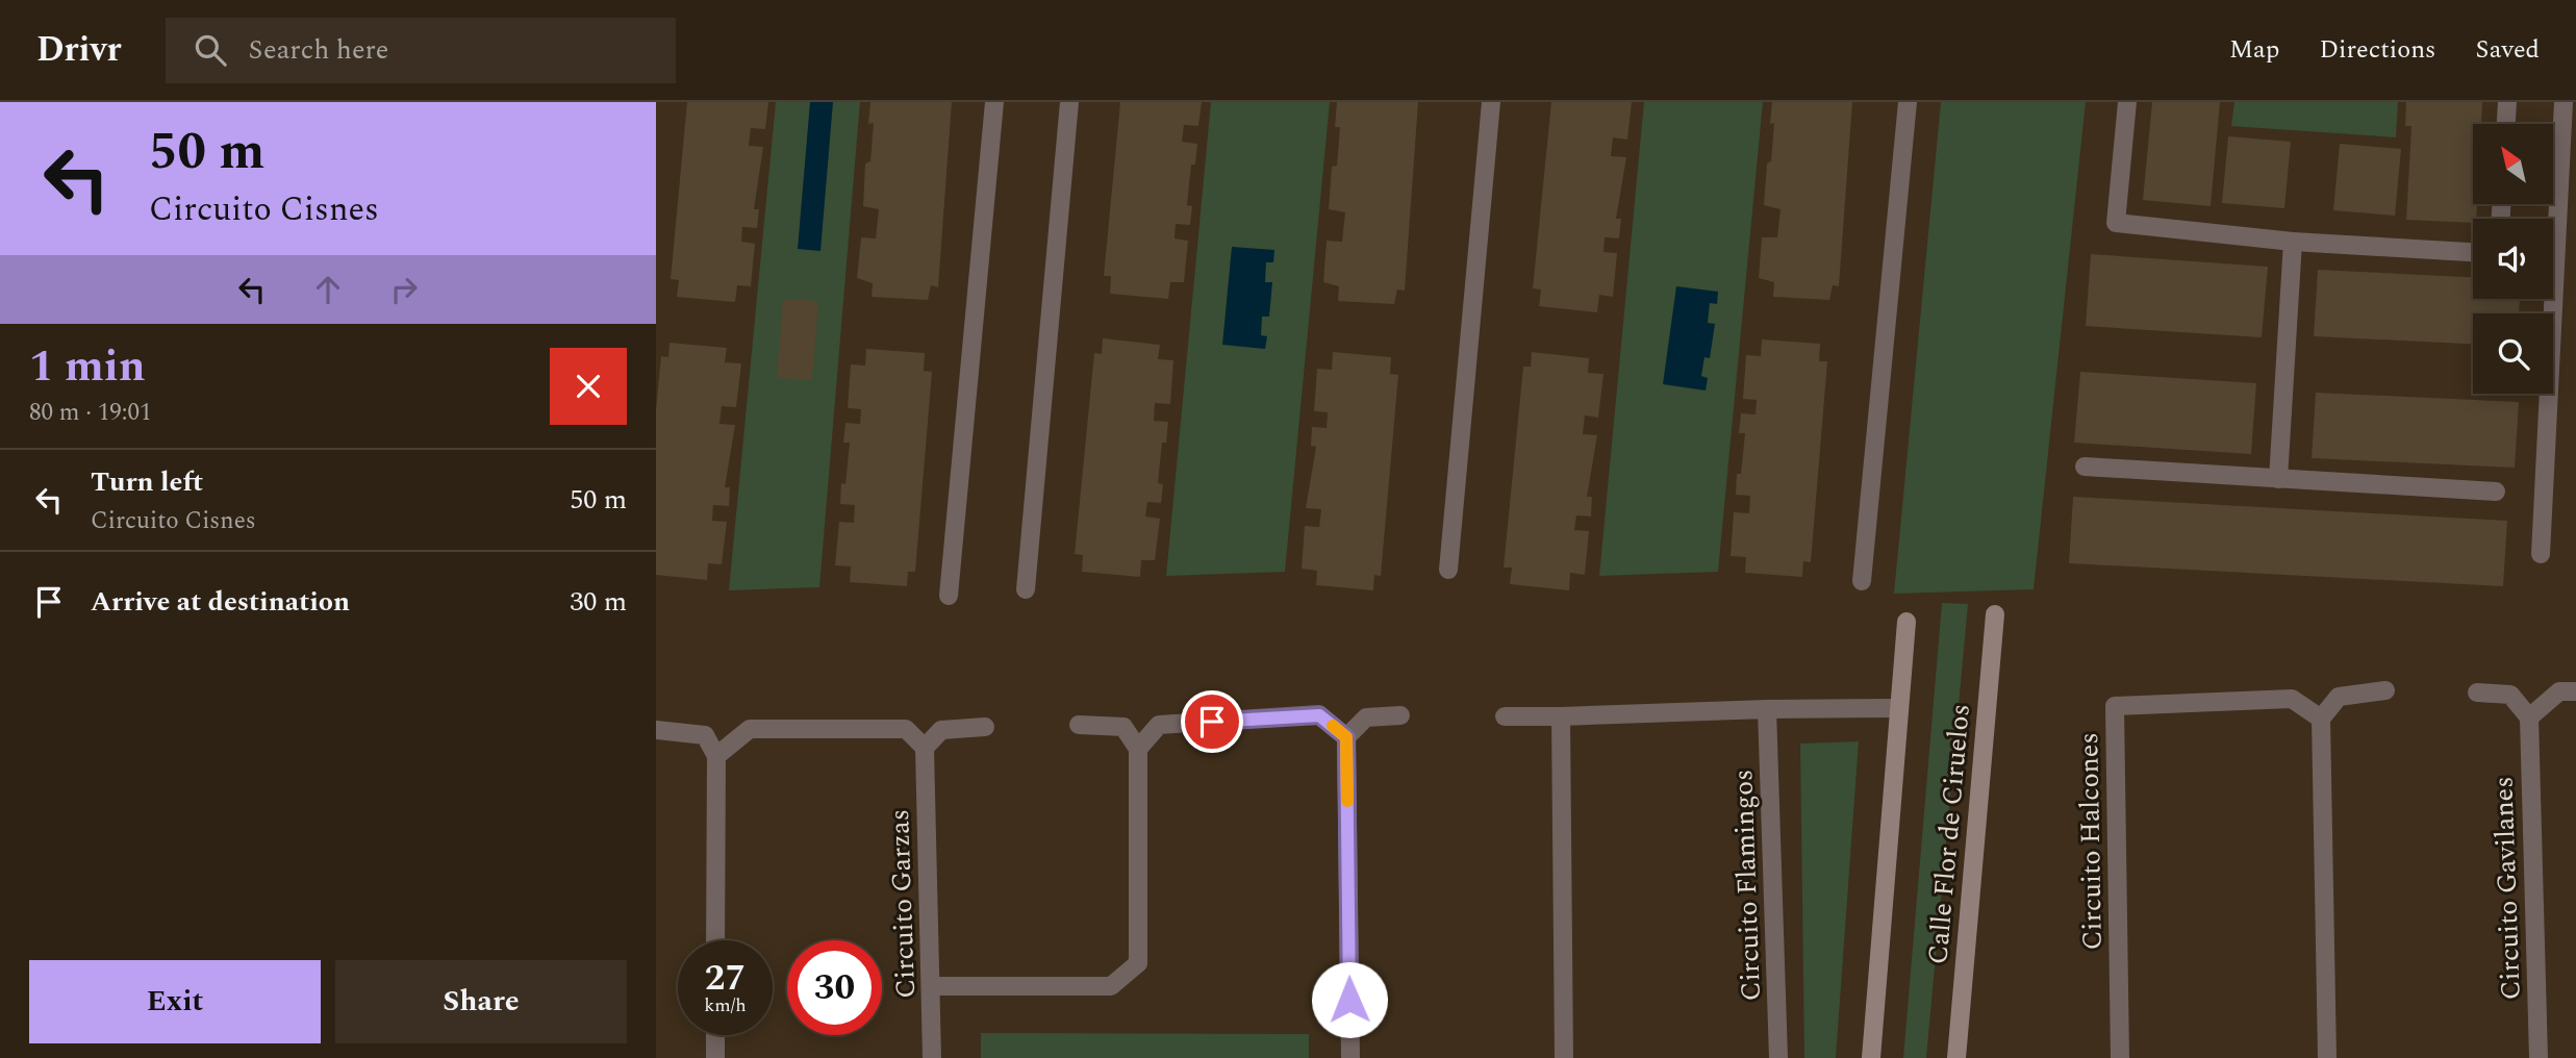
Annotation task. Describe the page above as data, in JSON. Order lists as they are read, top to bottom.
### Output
{
  "streets": {
    "main road": ["Calle Flor de Ciruelos"],
    "street": [
      "Circuito Halcones",
      "Circuito Flamingos",
      "Circuito Gavilanes",
      "Circuito Garzas"
    ]
  },
  "north": "top left",
  "page": {
    "header": "Drivr",
    "search": "Search here",
    "nav": ["Map", "Directions", "Saved"],
    "turn": ["50 m", "Circuito Cisnes"],
    "heading": ["1 min", "80 m · 19:01"],
    "list": [
      {
        "name": "Turn left",
        "note": "Circuito Cisnes",
        "value": "50 m"
      },
      {
        "name": "Arrive at destination",
        "value": "30 m"
      }
    ],
    "speed": "27 km/h",
    "limit": "30",
    "buttons": ["Exit", "Share"]
  }
}
